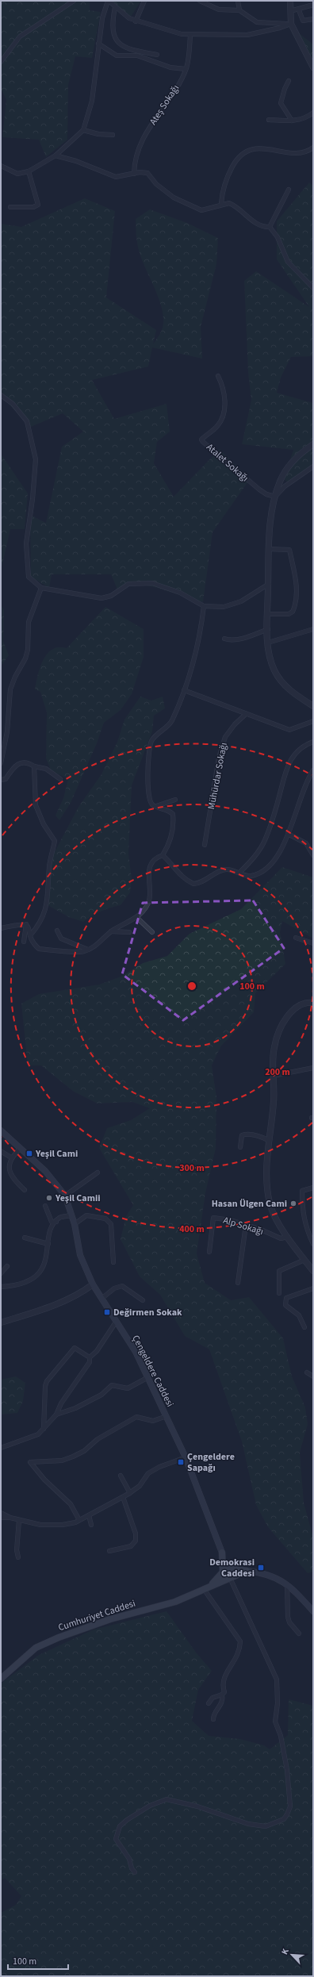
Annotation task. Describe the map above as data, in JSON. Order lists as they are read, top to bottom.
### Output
{
  "streets": {
    "main road": ["Çengeldere Caddesi", "Cumhuriyet Caddesi"],
    "street": [
      "Ateş Sokağı",
      "Atalet Sokağı",
      "Mühürdar Sokağı",
      "Alp Sokağı"
    ]
  },
  "places": {
    "transit": [
      "Yeşil Cami",
      "Değirmen Sokak",
      "Çengeldere Sapağı",
      "Demokrasi Caddesi"
    ],
    "other": ["Yeşil Camii", "Hasan Ülgen Cami"]
  },
  "scale_bar": "100 m",
  "north": "top left",
  "rings": [
    "100 m",
    "200 m",
    "300 m",
    "400 m"
  ]
}
